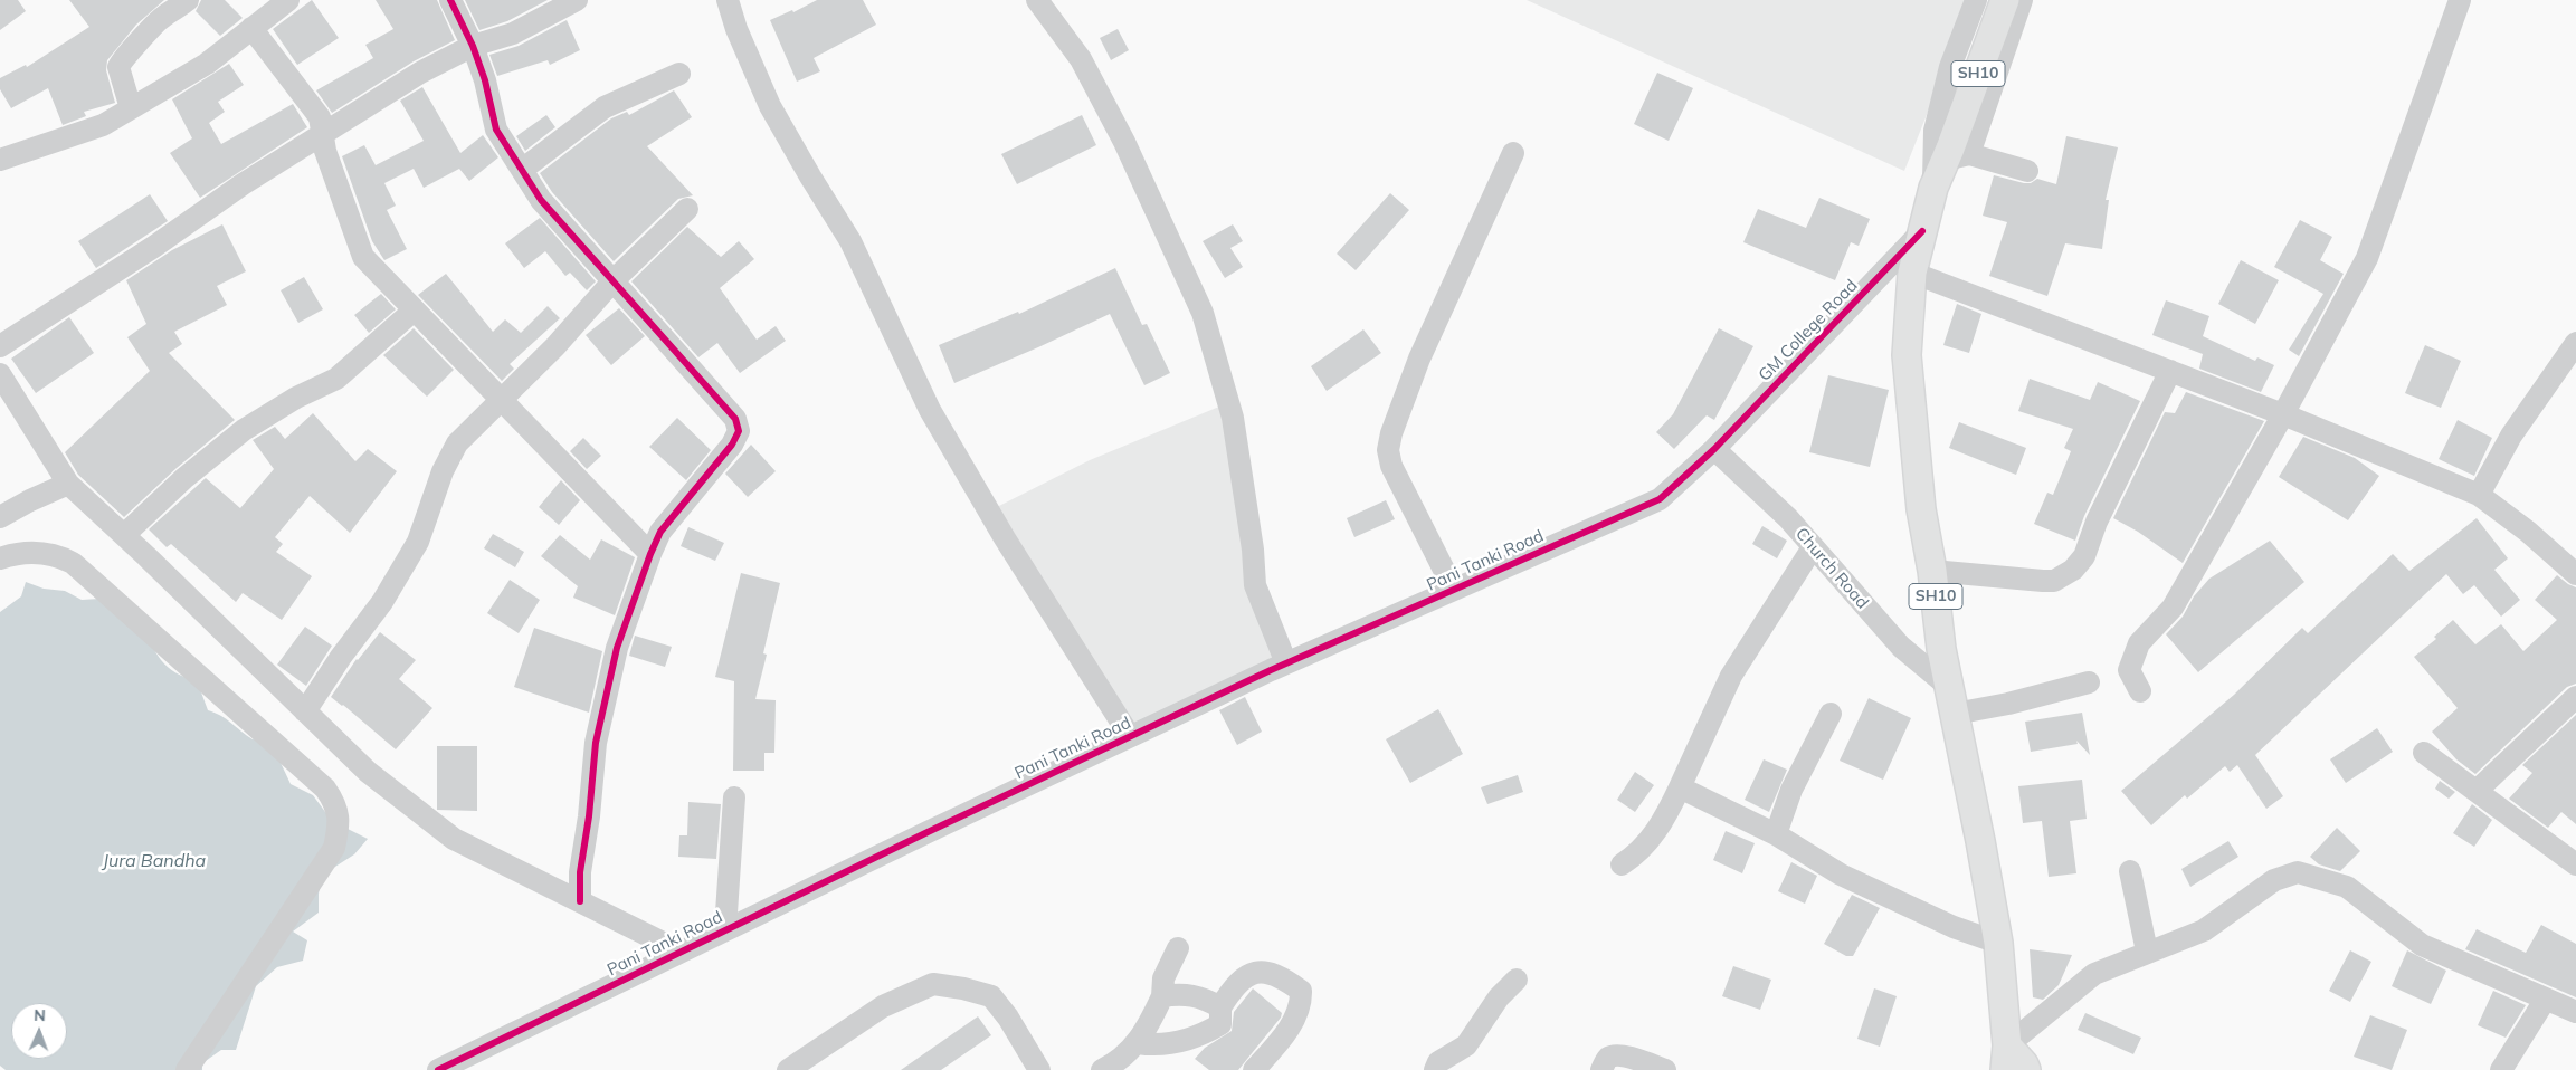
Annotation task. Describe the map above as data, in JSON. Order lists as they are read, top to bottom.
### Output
{
  "streets": {
    "main road": ["SH10"],
    "street": ["GM College Road", "Pani Tanki Road", "Church Road"]
  },
  "crossings": [
    ["SH10", "GM College Road"],
    ["SH10", "Church Road"],
    ["GM College Road", "Pani Tanki Road"],
    ["GM College Road", "Church Road"],
    ["Pani Tanki Road", "Church Road"]
  ],
  "water": ["Jura Bandha"],
  "north": "top"
}
